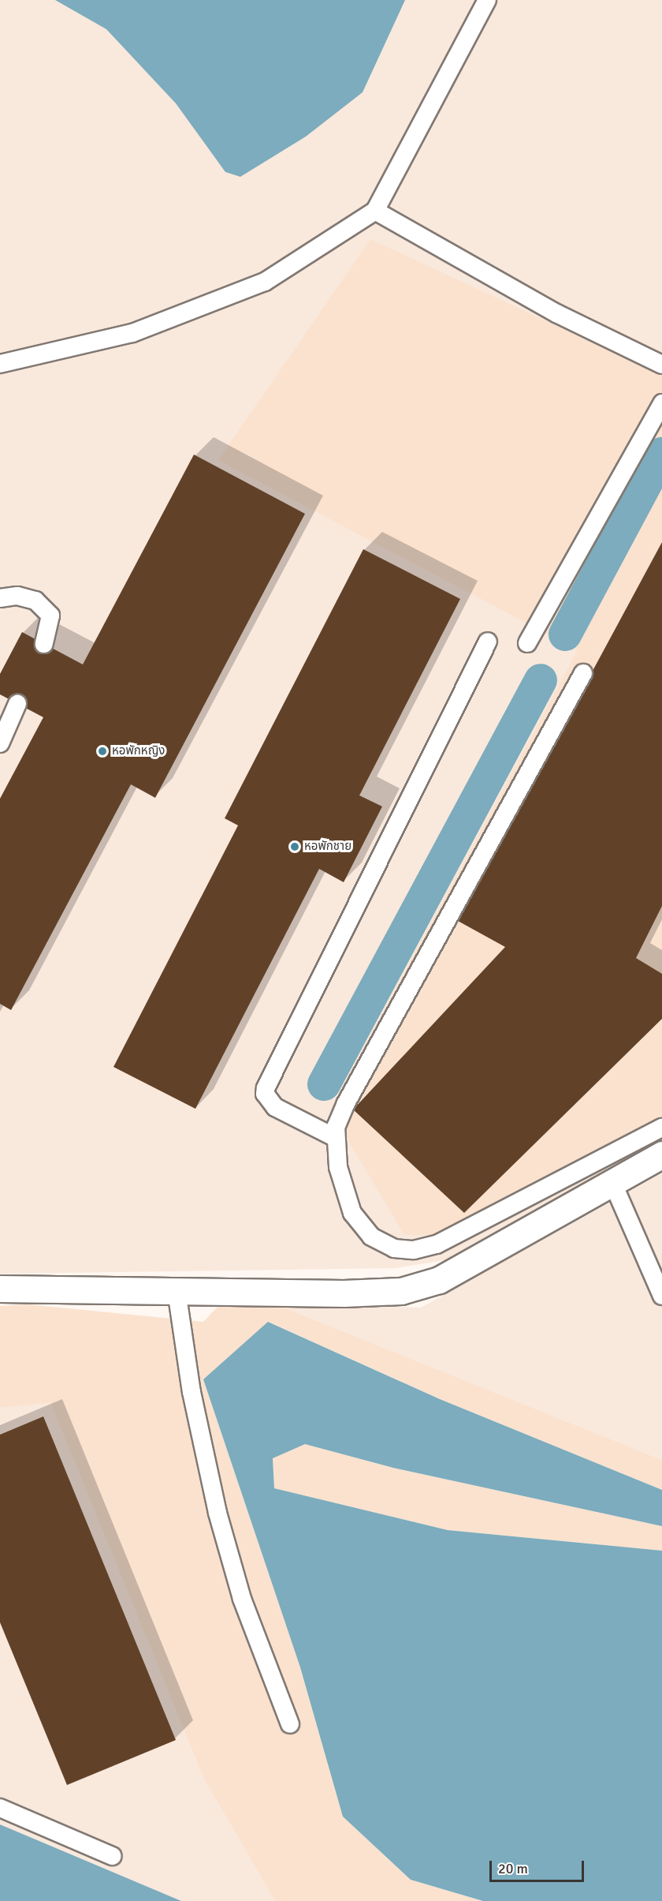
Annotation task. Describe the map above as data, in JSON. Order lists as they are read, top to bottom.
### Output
{
  "places": ["หอพักหญิง", "หอพักชาย"],
  "scale_bar": "20 m"
}
